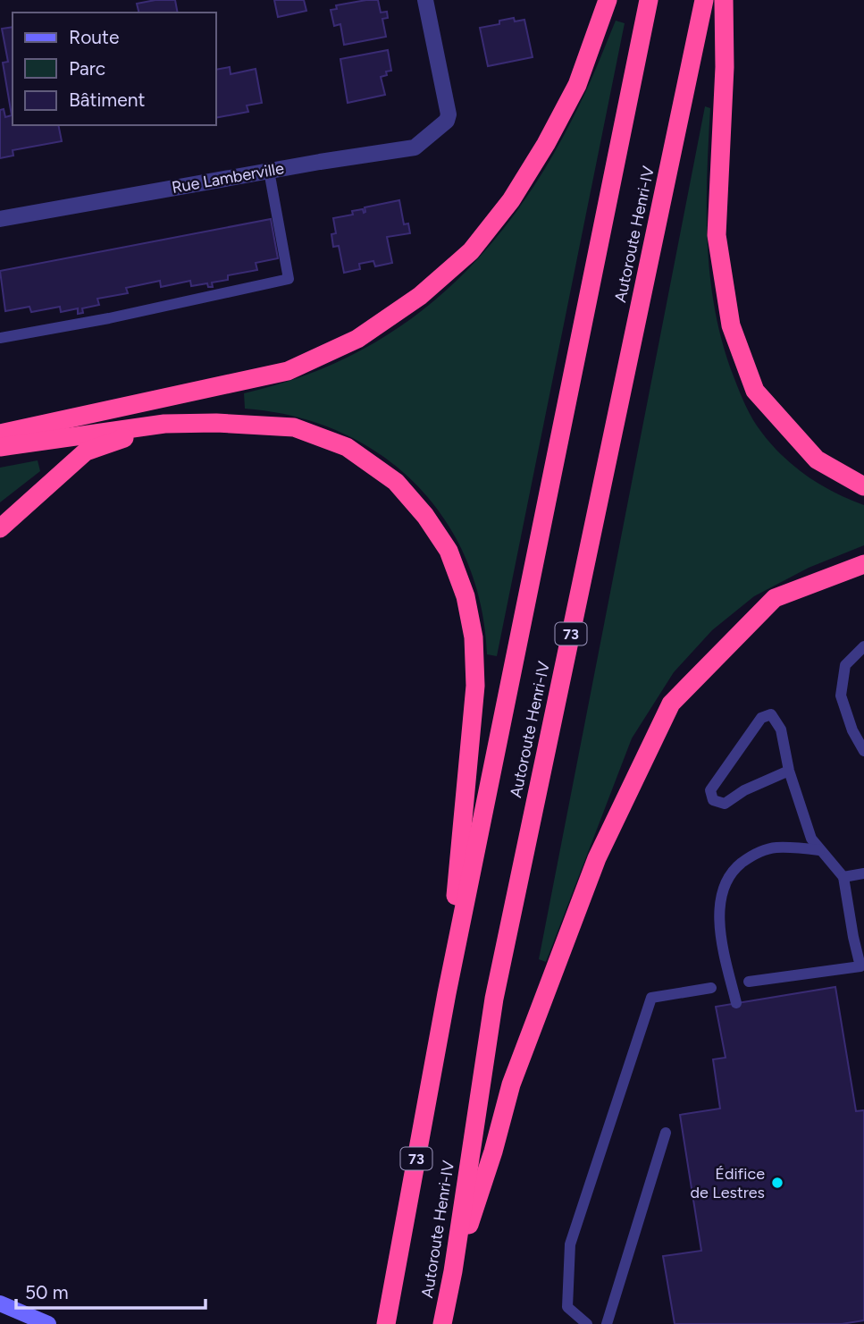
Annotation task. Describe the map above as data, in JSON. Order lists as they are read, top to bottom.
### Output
{
  "streets": {
    "highway": ["Autoroute Henri-IV", "73"],
    "street": ["Rue Lamberville"]
  },
  "places": ["Édifice de Lestres"],
  "legend": ["Route", "Parc", "Bâtiment"],
  "scale_bar": "50 m"
}
